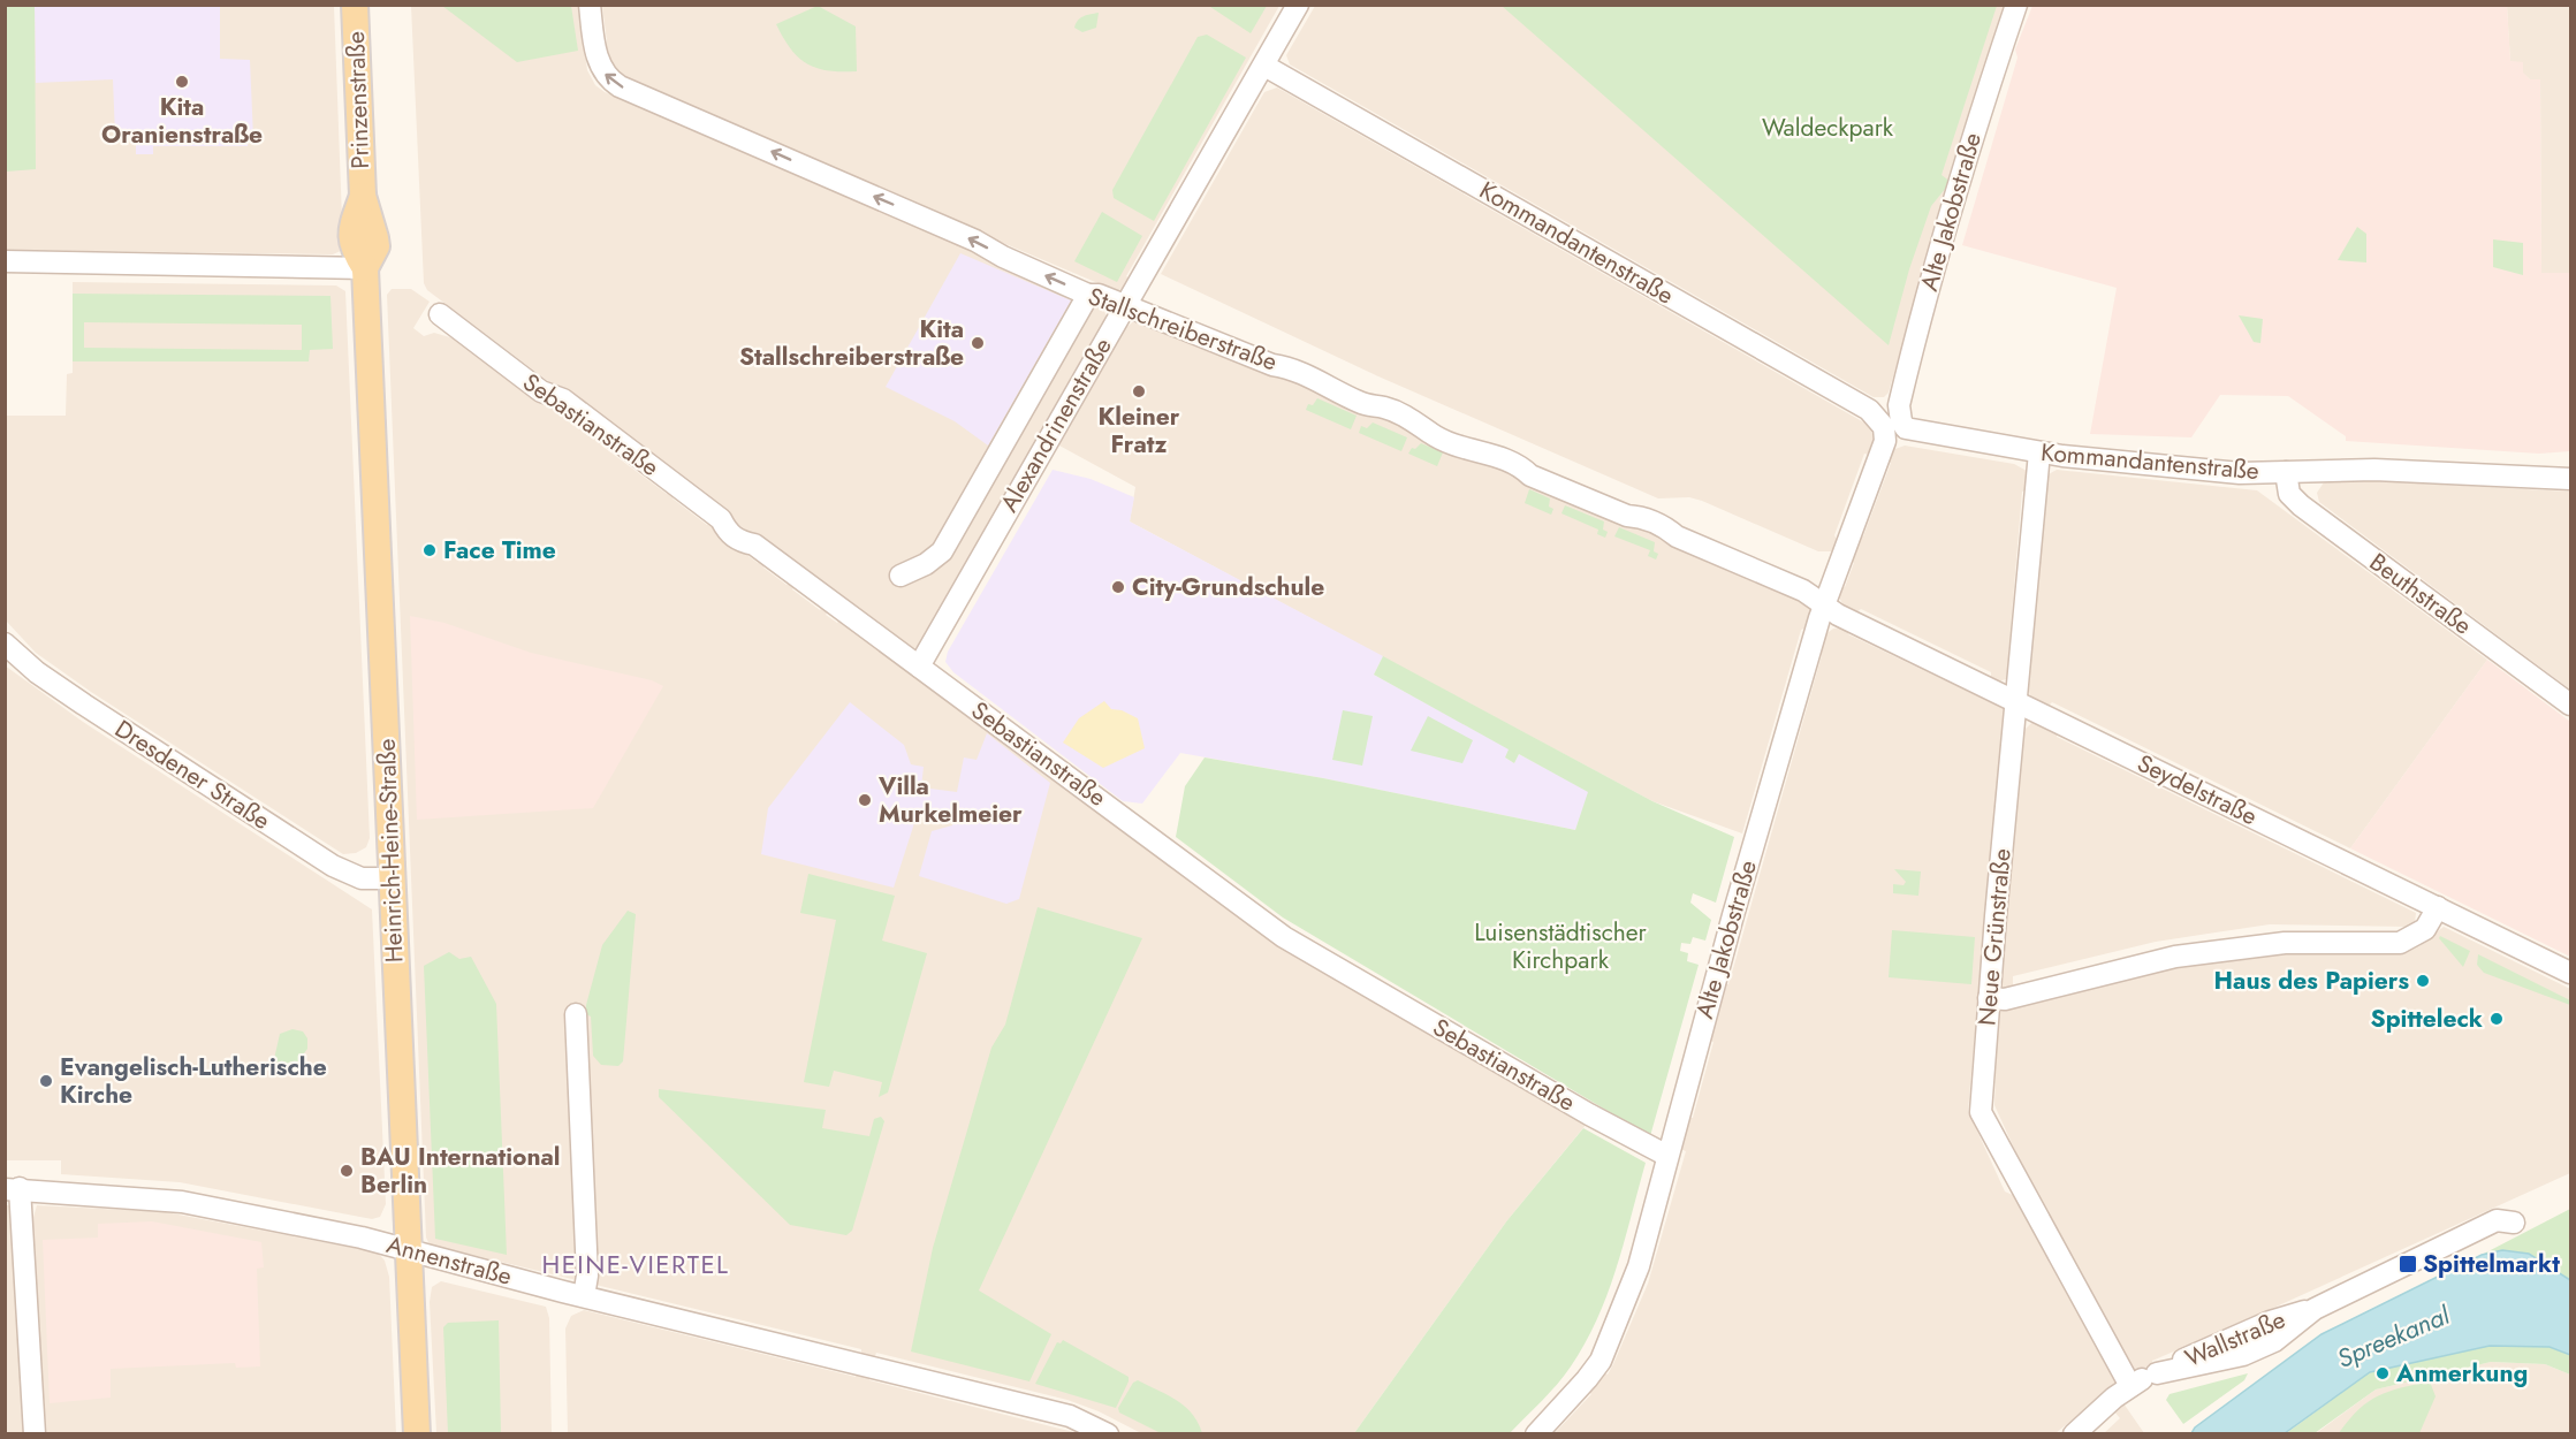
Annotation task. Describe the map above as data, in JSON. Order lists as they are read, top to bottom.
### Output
{
  "streets": {
    "main road": ["Prinzenstraße", "Heinrich-Heine-Straße"],
    "street": [
      "Alte Jakobstraße",
      "Kommandantenstraße",
      "Stallschreiberstraße",
      "Sebastianstraße",
      "Alexandrinenstraße",
      "Beuthstraße",
      "Dresdener Straße",
      "Seydelstraße",
      "Neue Grünstraße",
      "Annenstraße",
      "Wallstraße"
    ]
  },
  "crossings": [
    ["Prinzenstraße", "Heinrich-Heine-Straße"],
    ["Alte Jakobstraße", "Kommandantenstraße"],
    ["Alte Jakobstraße", "Stallschreiberstraße"],
    ["Alte Jakobstraße", "Sebastianstraße"],
    ["Alte Jakobstraße", "Seydelstraße"],
    ["Kommandantenstraße", "Alexandrinenstraße"],
    ["Kommandantenstraße", "Beuthstraße"],
    ["Kommandantenstraße", "Neue Grünstraße"],
    ["Stallschreiberstraße", "Alexandrinenstraße"],
    ["Stallschreiberstraße", "Seydelstraße"],
    ["Sebastianstraße", "Alexandrinenstraße"],
    ["Dresdener Straße", "Heinrich-Heine-Straße"],
    ["Seydelstraße", "Neue Grünstraße"],
    ["Heinrich-Heine-Straße", "Annenstraße"],
    ["Neue Grünstraße", "Wallstraße"]
  ],
  "one_way": ["Stallschreiberstraße"],
  "districts": ["HEINE-VIERTEL"],
  "water": ["Spreekanal"],
  "parks": ["Waldeckpark", "Luisenstädtischer Kirchpark"],
  "places": {
    "other": [
      "Kita Oranienstraße",
      "Kita Stallschreiberstraße",
      "Kleiner Fratz",
      "Face Time",
      "City-Grundschule",
      "Villa Murkelmeier",
      "Haus des Papiers",
      "Spitteleck",
      "Evangelisch-Lutherische Kirche",
      "BAU International Berlin",
      "Anmerkung"
    ],
    "transit": ["Spittelmarkt"]
  }
}
